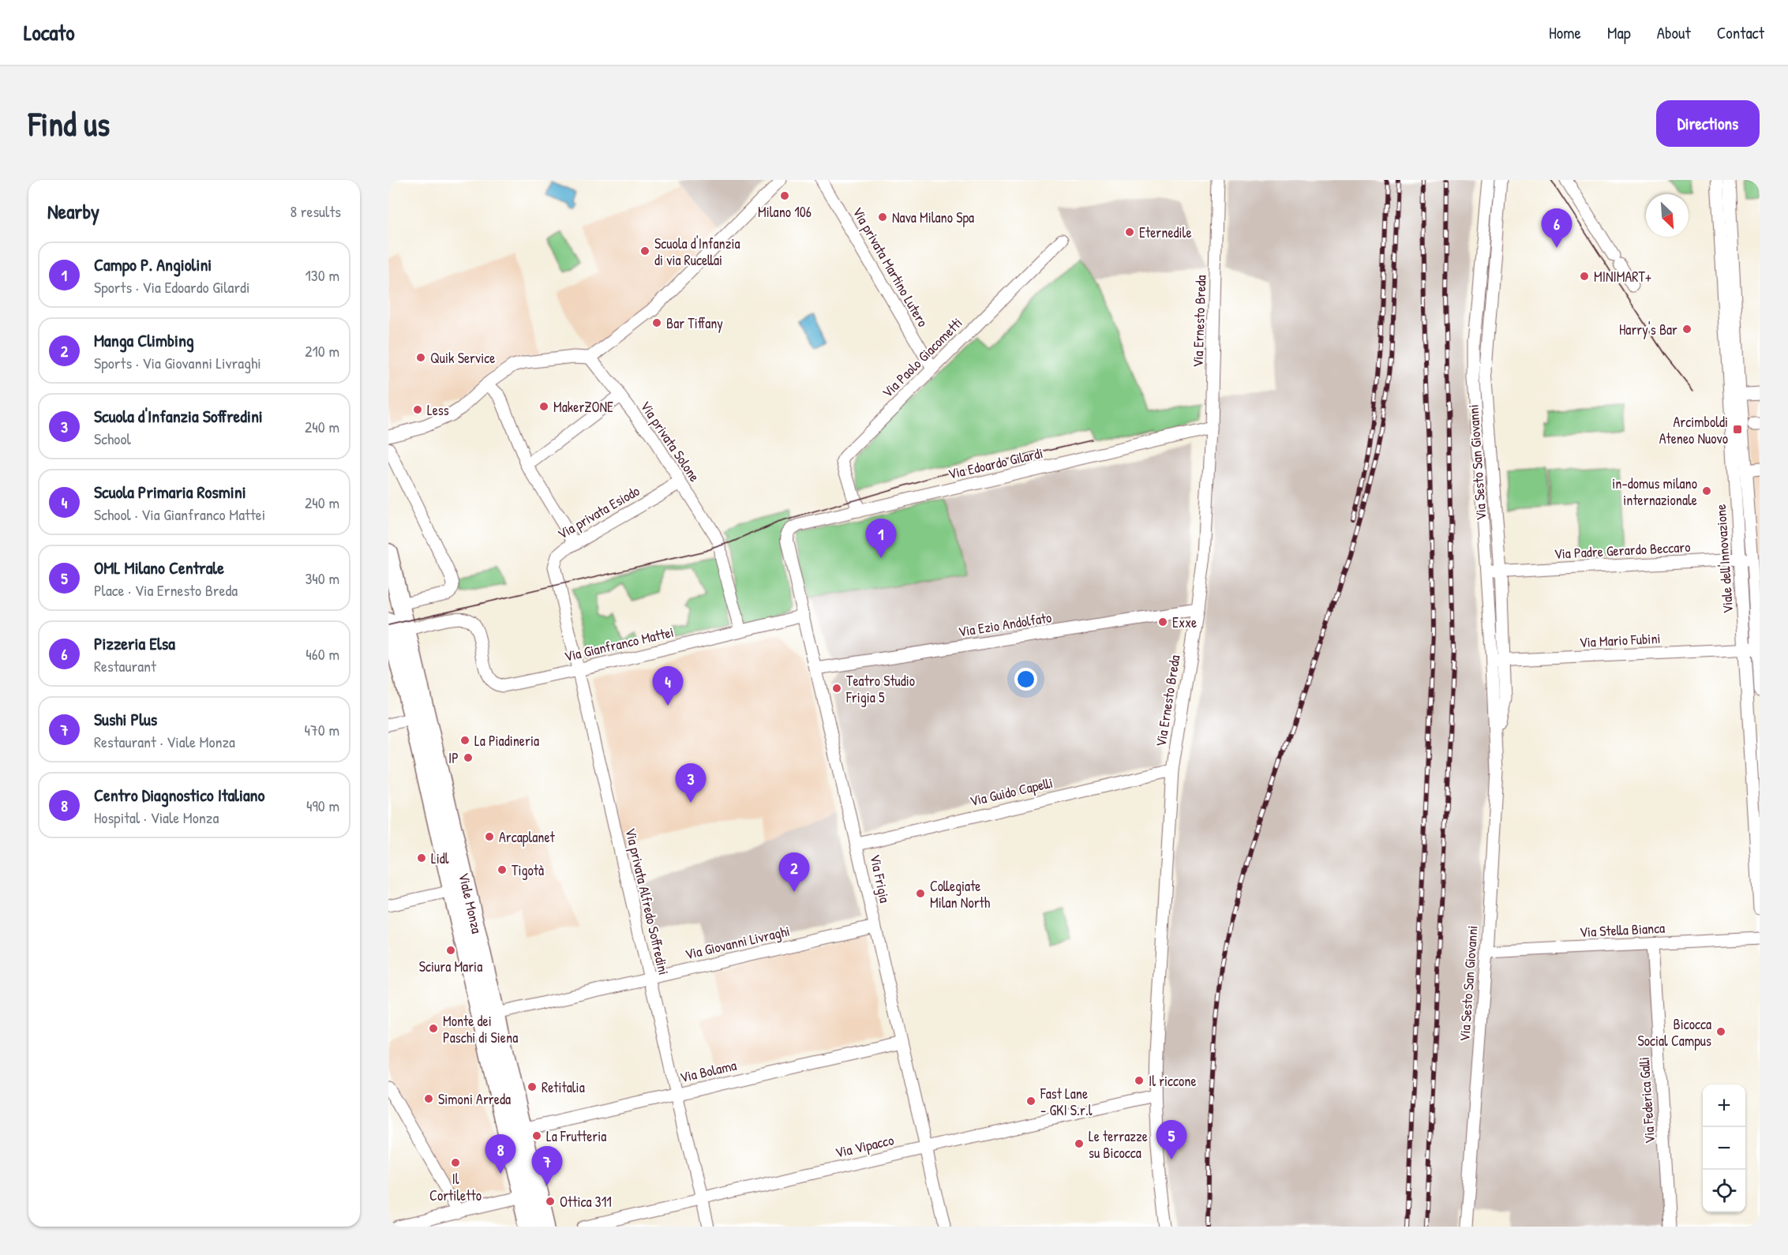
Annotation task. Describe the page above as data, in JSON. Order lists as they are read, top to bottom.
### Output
{
  "streets": {
    "main road": ["Viale Monza"],
    "street": [
      "Via privata Martino Lutero",
      "Via Ernesto Breda",
      "Via Paolo Giacometti",
      "Via privata Solone",
      "Via Sesto San Giovanni",
      "Via Edoardo Gilardi",
      "Via privata Esiodo",
      "Via Padre Gerardo Beccaro",
      "Viale dell'Innovazione",
      "Via Ezio Andolfato",
      "Via Mario Fubini",
      "Via Gianfranco Mattei",
      "Via Guido Capelli",
      "Via Frigia",
      "Via privata Alfredo Soffredini",
      "Via Stella Bianca",
      "Via Giovanni Livraghi",
      "Via Bolama",
      "Via Federica Galli",
      "Via Vipacco"
    ]
  },
  "crossings": [
    ["Via privata Martino Lutero", "Via Paolo Giacometti"],
    ["Via Ernesto Breda", "Via Edoardo Gilardi"],
    ["Via Ernesto Breda", "Via Ezio Andolfato"],
    ["Via Ernesto Breda", "Via Guido Capelli"],
    ["Via Ernesto Breda", "Via Vipacco"],
    ["Via Paolo Giacometti", "Via Edoardo Gilardi"],
    ["Via privata Solone", "Via privata Esiodo"],
    ["Via privata Solone", "Via Gianfranco Mattei"],
    ["Via Sesto San Giovanni", "Via Padre Gerardo Beccaro"],
    ["Via Sesto San Giovanni", "Via Mario Fubini"],
    ["Via Sesto San Giovanni", "Via Stella Bianca"],
    ["Via Edoardo Gilardi", "Via Frigia"],
    ["Via privata Esiodo", "Via privata Alfredo Soffredini"],
    ["Via Padre Gerardo Beccaro", "Viale dell'Innovazione"],
    ["Viale dell'Innovazione", "Via Mario Fubini"],
    ["Via Ezio Andolfato", "Via Frigia"],
    ["Via Gianfranco Mattei", "Via Frigia"],
    ["Via Gianfranco Mattei", "Via privata Alfredo Soffredini"],
    ["Via Gianfranco Mattei", "Viale Monza"],
    ["Via Guido Capelli", "Via Frigia"],
    ["Via Frigia", "Via Giovanni Livraghi"],
    ["Via Frigia", "Via Bolama"],
    ["Via Frigia", "Via Vipacco"],
    ["Via privata Alfredo Soffredini", "Via Giovanni Livraghi"],
    ["Via privata Alfredo Soffredini", "Via Bolama"],
    ["Via privata Alfredo Soffredini", "Via Vipacco"],
    ["Viale Monza", "Via Giovanni Livraghi"],
    ["Viale Monza", "Via Bolama"],
    ["Via Stella Bianca", "Via Federica Galli"]
  ],
  "places": {
    "other": [
      "Milano 106",
      "Nava Milano Spa",
      "Eternedile",
      "Scuola d'Infanzia di via Rucellai",
      "MINIMART+",
      "Bar Tiffany",
      "Harry's Bar",
      "Quik Service",
      "MakerZONE",
      "Less",
      "in-domus milano internazionale",
      "Exxe",
      "Teatro Studio Frigia 5",
      "La Piadineria",
      "IP",
      "Arcaplanet",
      "Lidl",
      "Tigotà",
      "Collegiate Milan North",
      "Sciura Maria",
      "Monte dei Paschi di Siena",
      "Bicocca Social Campus",
      "Il riccone",
      "Retitalia",
      "Simoni Arreda",
      "Fast Lane - GKI S.r.l",
      "La Frutteria",
      "Le terrazze su Bicocca",
      "Il Cortiletto",
      "Ottica 311"
    ],
    "transit": ["Arcimboldi Ateneo Nuovo"]
  },
  "north": "bottom right",
  "page": {
    "header": "Locato",
    "nav": [
      "Home",
      "Map",
      "About",
      "Contact"
    ],
    "buttons": "Directions",
    "title": "Find us",
    "heading": ["Nearby", "8 results"],
    "pins": [
      "6",
      "1",
      "4",
      "3",
      "2",
      "5",
      "8",
      "7"
    ],
    "list": [
      {
        "mark": "1",
        "name": "Campo P. Angiolini",
        "note": "Sports · Via Edoardo Gilardi",
        "value": "130 m"
      },
      {
        "mark": "2",
        "name": "Manga Climbing",
        "note": "Sports · Via Giovanni Livraghi",
        "value": "210 m"
      },
      {
        "mark": "3",
        "name": "Scuola d'Infanzia Soffredini",
        "note": "School",
        "value": "240 m"
      },
      {
        "mark": "4",
        "name": "Scuola Primaria Rosmini",
        "note": "School · Via Gianfranco Mattei",
        "value": "240 m"
      },
      {
        "mark": "5",
        "name": "OML Milano Centrale",
        "note": "Place · Via Ernesto Breda",
        "value": "340 m"
      },
      {
        "mark": "6",
        "name": "Pizzeria Elsa",
        "note": "Restaurant",
        "value": "460 m"
      },
      {
        "mark": "7",
        "name": "Sushi Plus",
        "note": "Restaurant · Viale Monza",
        "value": "470 m"
      },
      {
        "mark": "8",
        "name": "Centro Diagnostico Italiano",
        "note": "Hospital · Viale Monza",
        "value": "490 m"
      }
    ],
    "map_buttons": ["+", "−"]
  }
}
